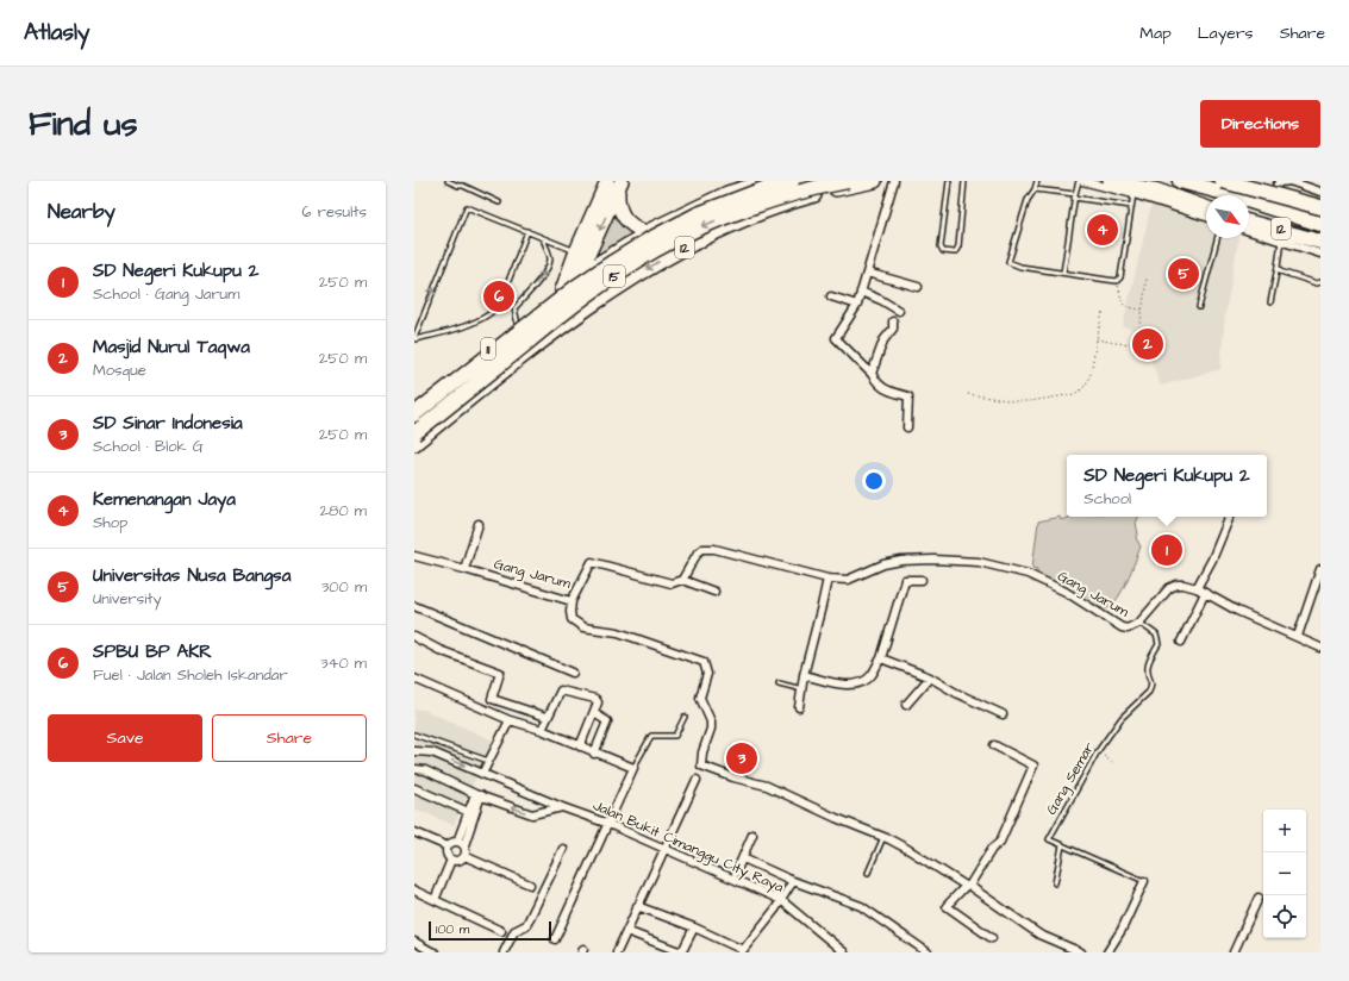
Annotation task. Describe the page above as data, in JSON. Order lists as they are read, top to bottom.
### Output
{
  "streets": {
    "highway": ["12", "15", "11"],
    "street": ["Gang Jarum", "Jalan Bukit Cimanggu City Raya"],
    "lane": ["Gang Semar"]
  },
  "crossings": [
    ["12", "11"],
    ["Gang Jarum", "Gang Semar"]
  ],
  "scale_bar": "100 m",
  "north": "bottom right",
  "page": {
    "header": "Atlasly",
    "nav": ["Map", "Layers", "Share"],
    "buttons": [
      "Directions",
      ["Save", "Share"]
    ],
    "title": "Find us",
    "heading": ["Nearby", "6 results"],
    "pins": [
      "4",
      "5",
      "6",
      "2",
      "1",
      "3"
    ],
    "list": [
      {
        "mark": "1",
        "name": "SD Negeri Kukupu 2",
        "note": "School · Gang Jarum",
        "value": "250 m"
      },
      {
        "mark": "2",
        "name": "Masjid Nurul Taqwa",
        "note": "Mosque",
        "value": "250 m"
      },
      {
        "mark": "3",
        "name": "SD Sinar Indonesia",
        "note": "School · Blok G",
        "value": "250 m"
      },
      {
        "mark": "4",
        "name": "Kemenangan Jaya",
        "note": "Shop",
        "value": "280 m"
      },
      {
        "mark": "5",
        "name": "Universitas Nusa Bangsa",
        "note": "University",
        "value": "300 m"
      },
      {
        "mark": "6",
        "name": "SPBU BP AKR",
        "note": "Fuel · Jalan Sholeh Iskandar",
        "value": "340 m"
      }
    ],
    "popup": ["SD Negeri Kukupu 2", "School"],
    "map_buttons": ["+", "−"],
    "scale": "100 m"
  }
}
